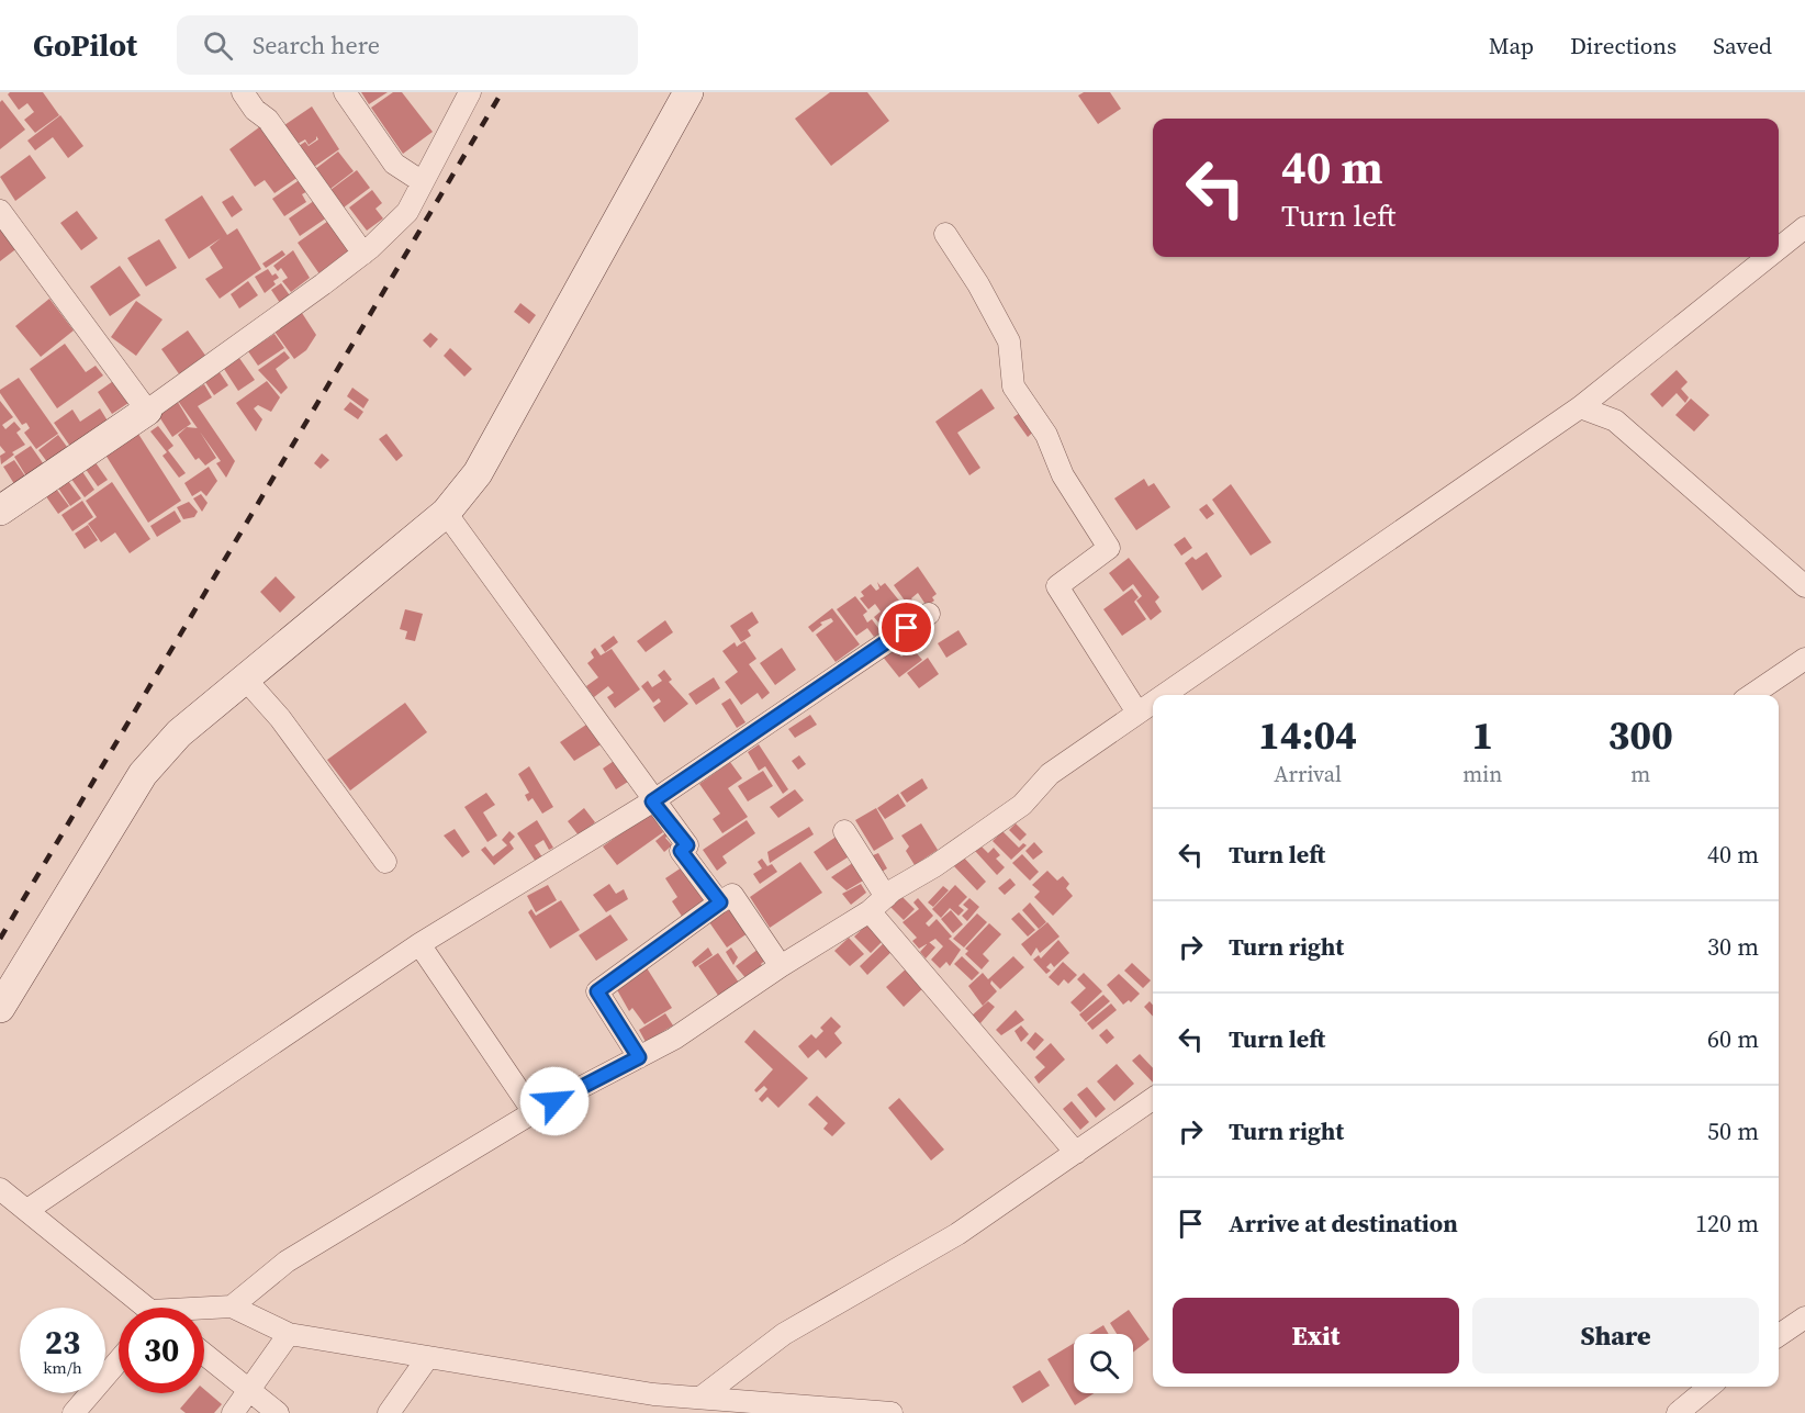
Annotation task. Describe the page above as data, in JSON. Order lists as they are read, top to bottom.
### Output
{
  "page": {
    "header": "GoPilot",
    "search": "Search here",
    "nav": ["Map", "Directions", "Saved"],
    "turn": ["40 m", "Turn left"],
    "eta": [
      "14:04",
      "Arrival",
      "1",
      "min",
      "300",
      "m"
    ],
    "list": [
      {
        "name": "Turn left",
        "value": "40 m"
      },
      {
        "name": "Turn right",
        "value": "30 m"
      },
      {
        "name": "Turn left",
        "value": "60 m"
      },
      {
        "name": "Turn right",
        "value": "50 m"
      },
      {
        "name": "Arrive at destination",
        "value": "120 m"
      }
    ],
    "buttons": ["Exit", "Share"],
    "speed": "23 km/h",
    "limit": "30"
  }
}
